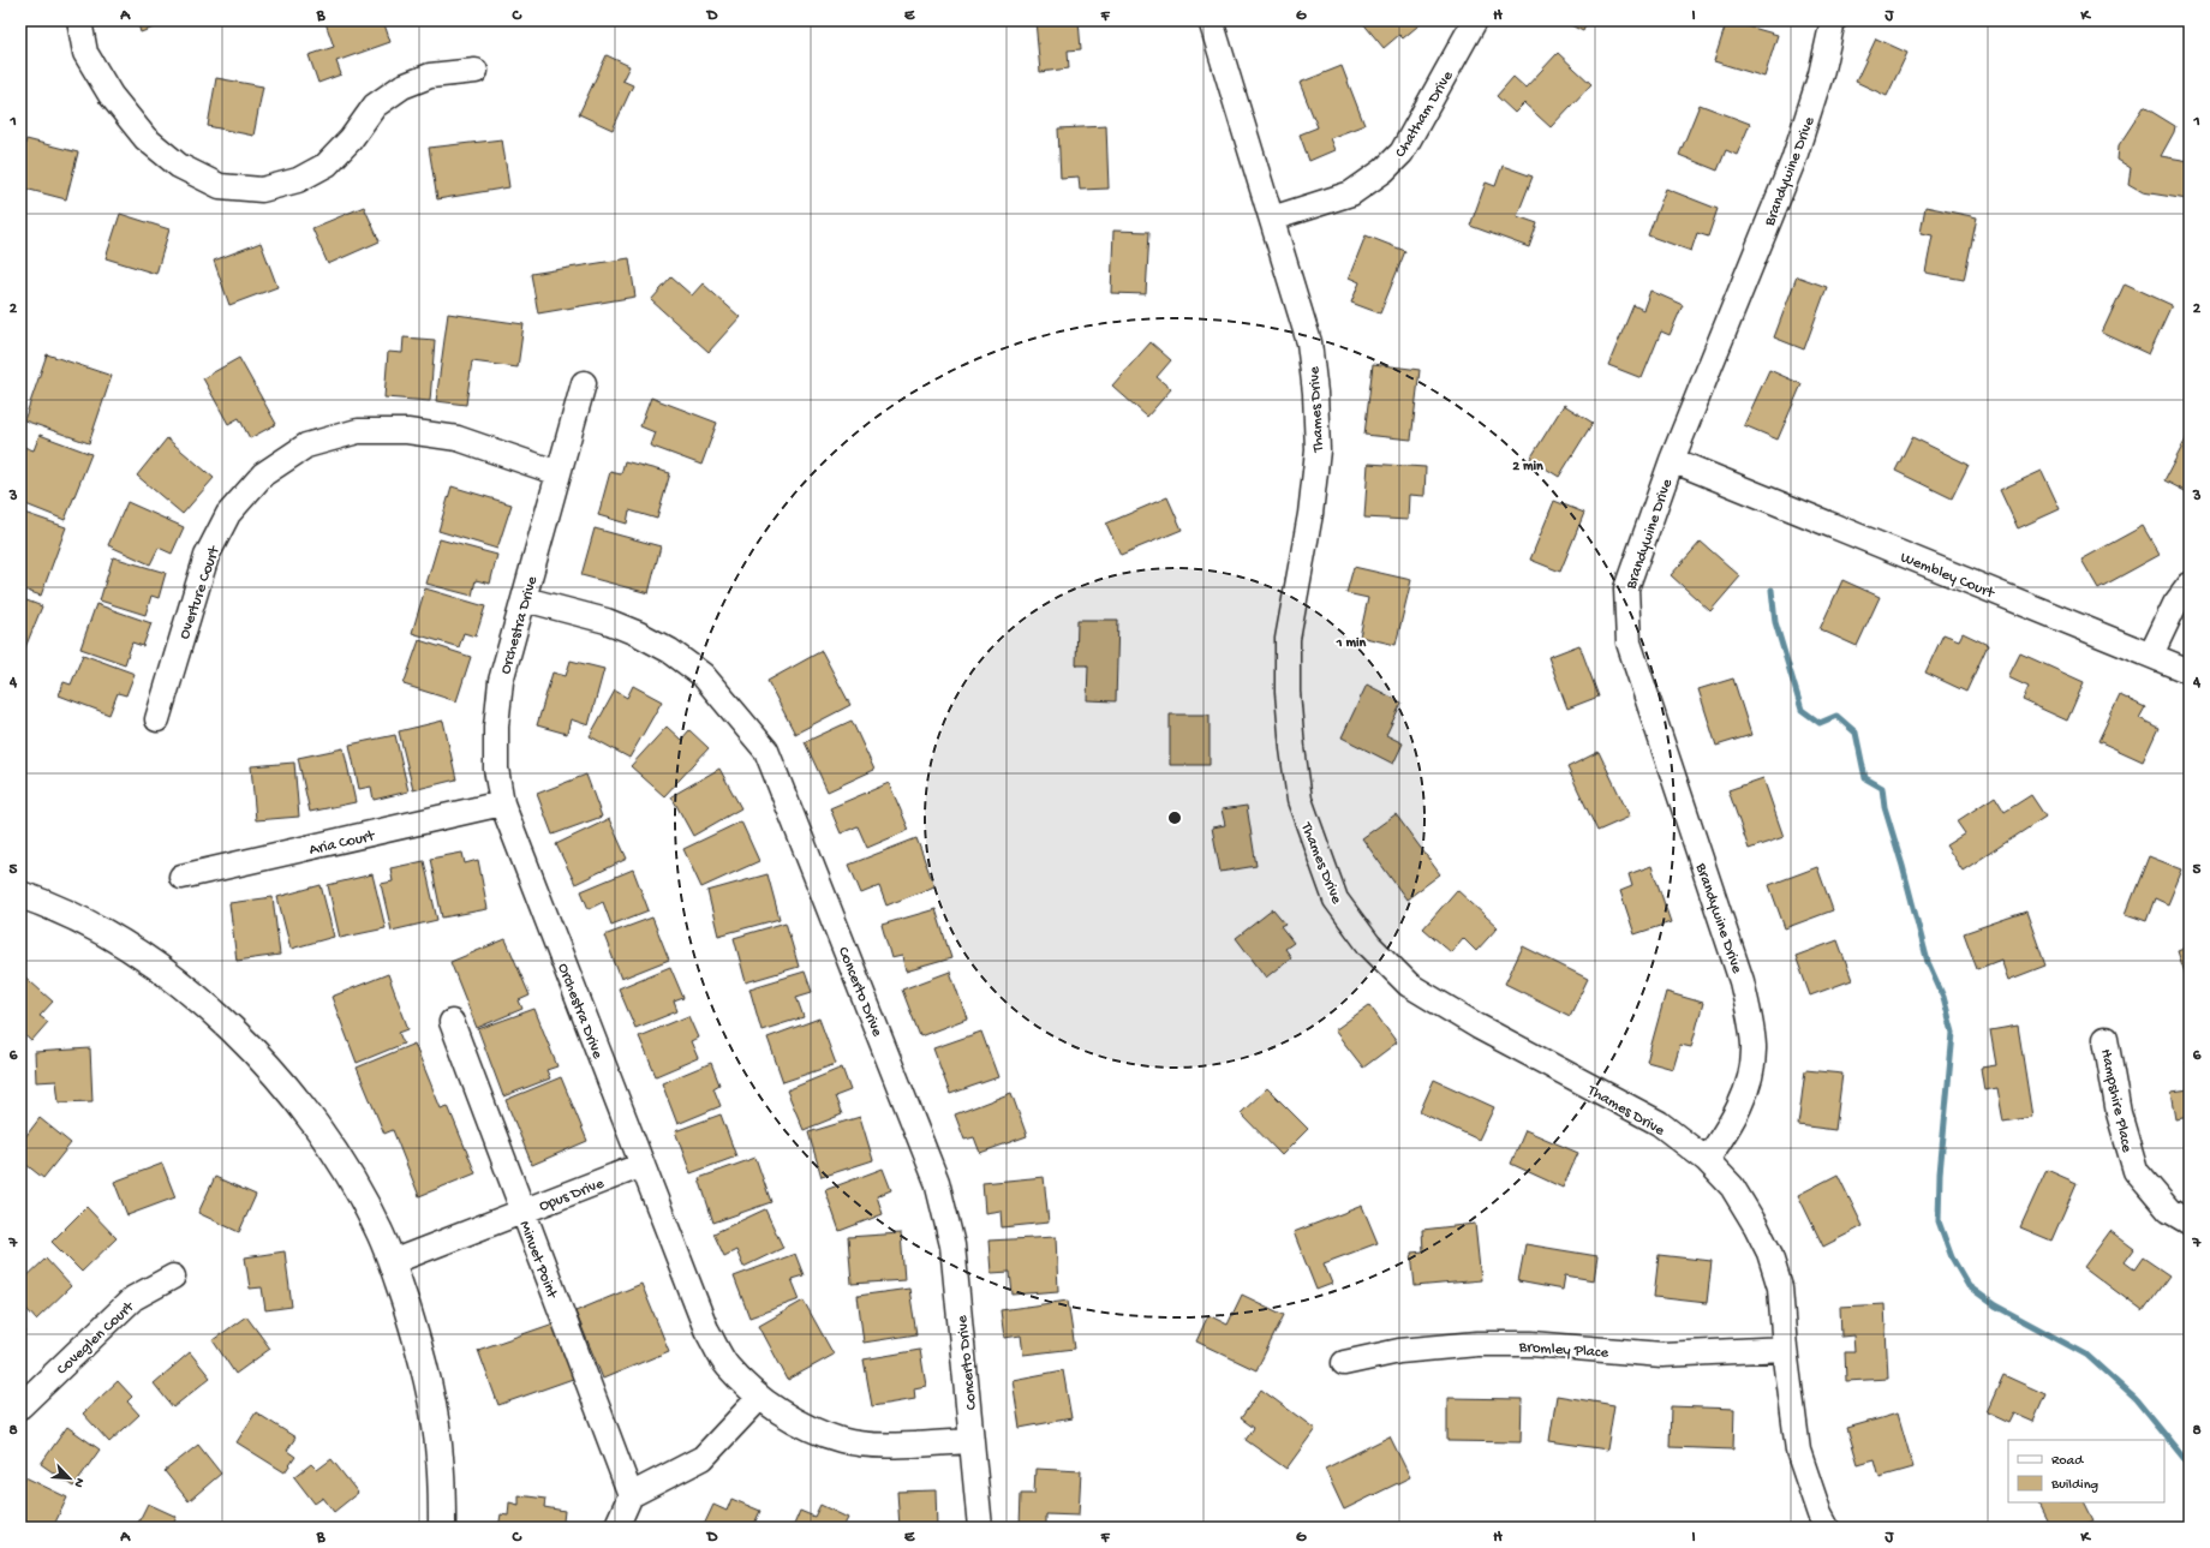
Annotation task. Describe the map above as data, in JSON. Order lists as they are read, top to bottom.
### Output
{
  "streets": {
    "street": [
      "Chatham Drive",
      "Brandywine Drive",
      "Thames Drive",
      "Wembley Court",
      "Overture Court",
      "Orchestra Drive",
      "Aria Court",
      "Concerto Drive",
      "Hampshire Place",
      "Opus Drive",
      "Minuet Point",
      "Coveglen Court",
      "Bromley Place"
    ]
  },
  "crossings": [
    ["Chatham Drive", "Thames Drive"],
    ["Brandywine Drive", "Thames Drive"],
    ["Brandywine Drive", "Wembley Court"],
    ["Thames Drive", "Bromley Place"],
    ["Overture Court", "Orchestra Drive"],
    ["Orchestra Drive", "Aria Court"],
    ["Orchestra Drive", "Concerto Drive"],
    ["Orchestra Drive", "Opus Drive"],
    ["Opus Drive", "Minuet Point"]
  ],
  "legend": ["Road", "Building"],
  "north": "bottom right",
  "grid": {
    "columns": [
      "A",
      "B",
      "C",
      "D",
      "E",
      "F",
      "G",
      "H",
      "I",
      "J",
      "K"
    ],
    "rows": [
      "1",
      "2",
      "3",
      "4",
      "5",
      "6",
      "7",
      "8"
    ]
  },
  "rings": ["2 min", "1 min"]
}
